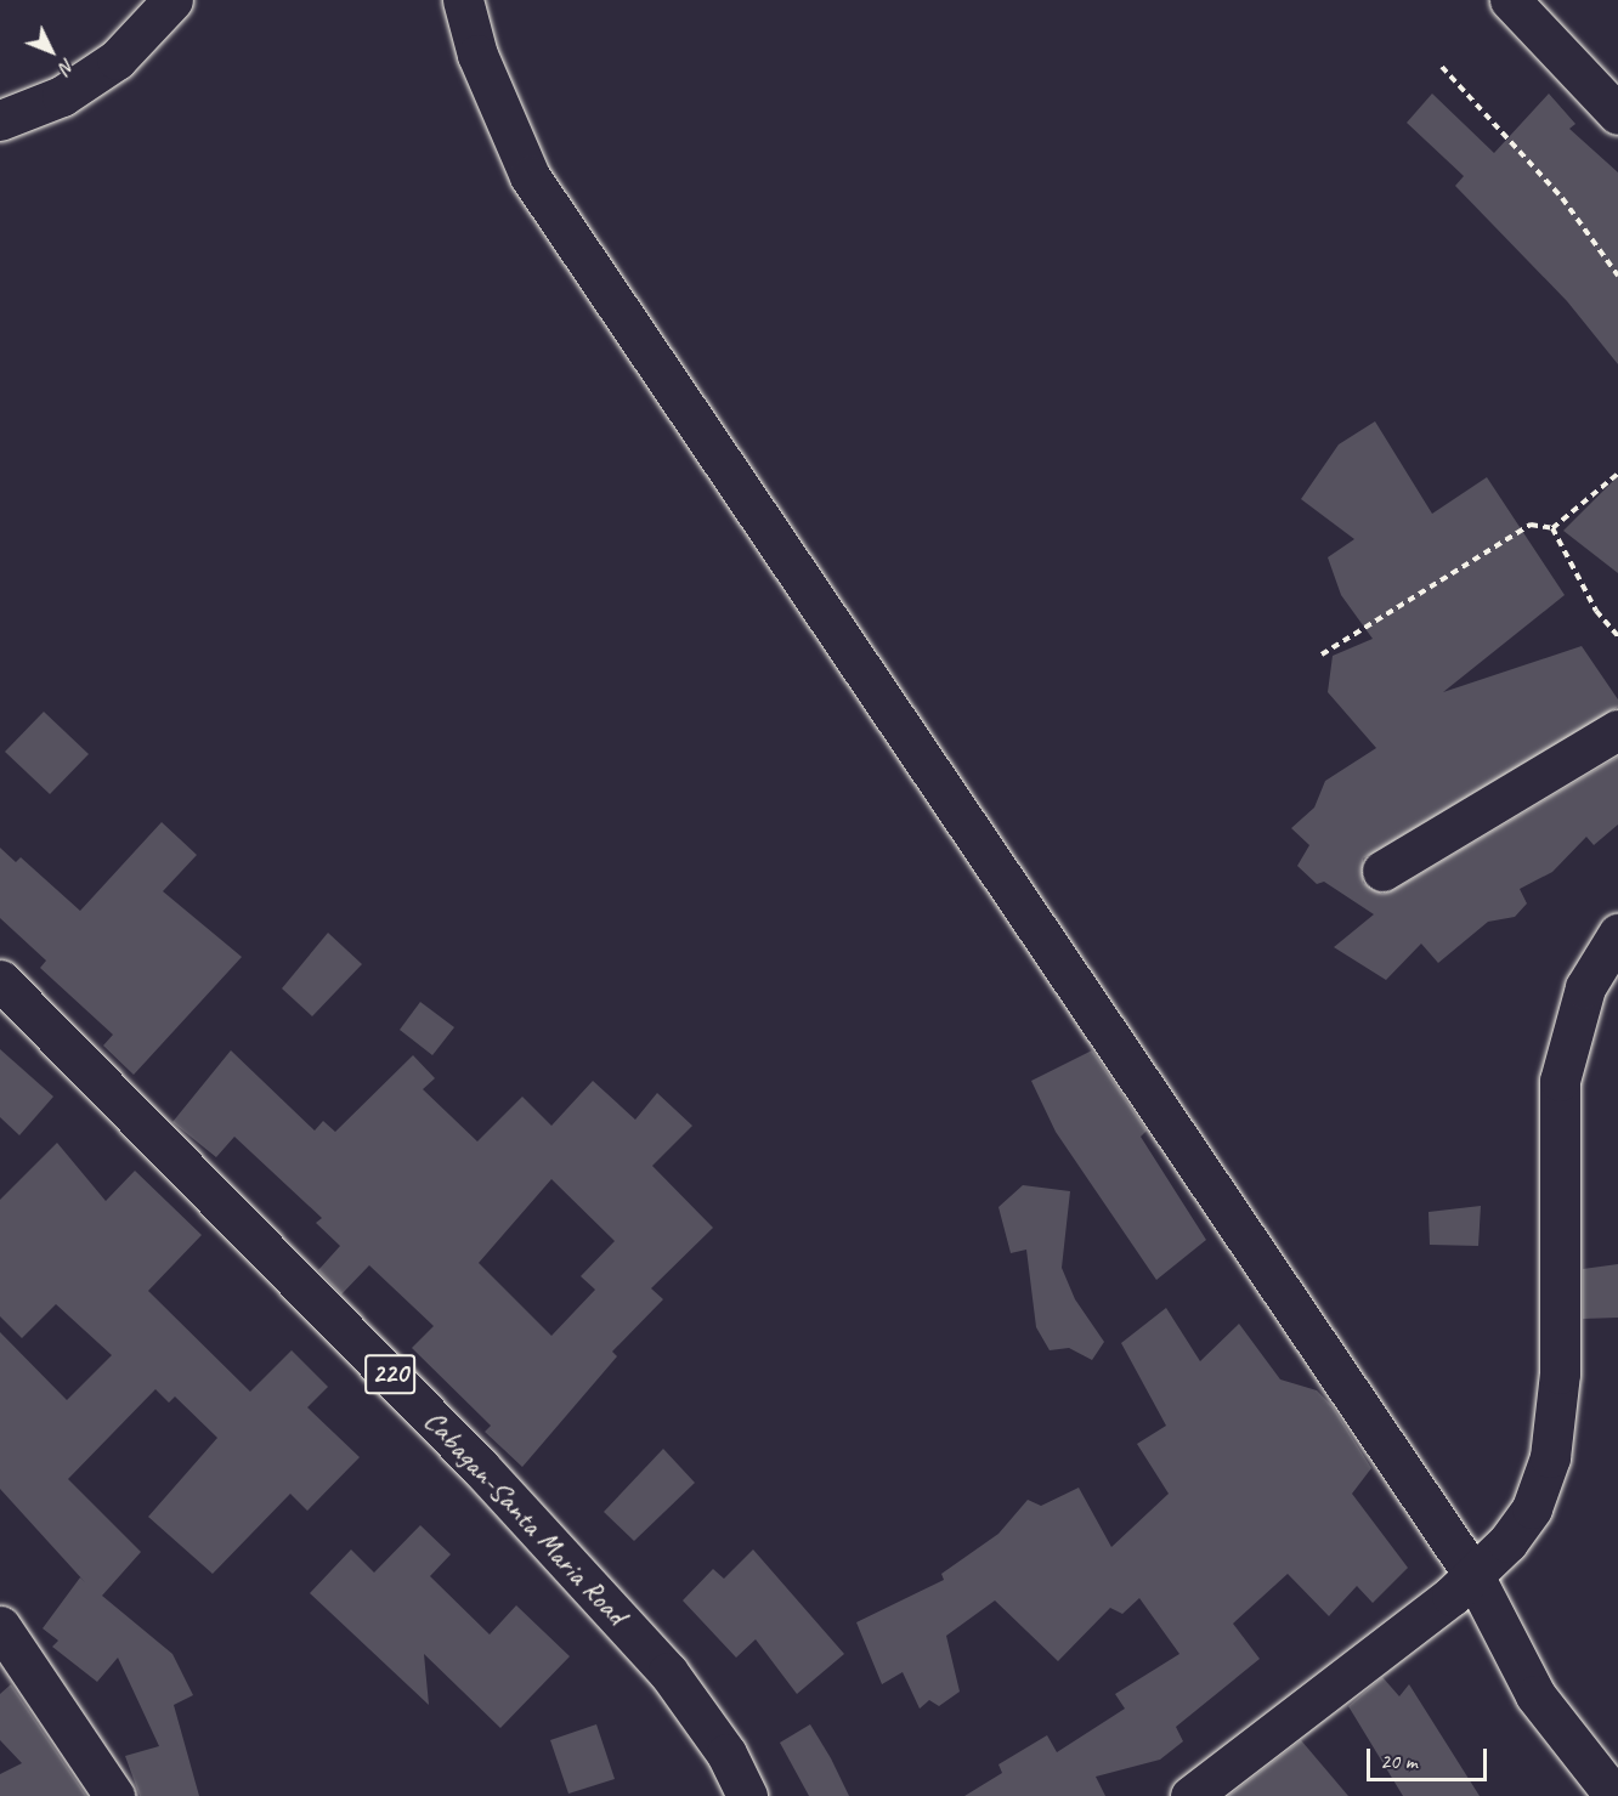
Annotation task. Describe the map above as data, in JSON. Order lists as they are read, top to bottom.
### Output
{
  "streets": {
    "street": ["220", "Cabagan-Santa Maria Road"]
  },
  "scale_bar": "20 m",
  "north": "bottom right"
}
